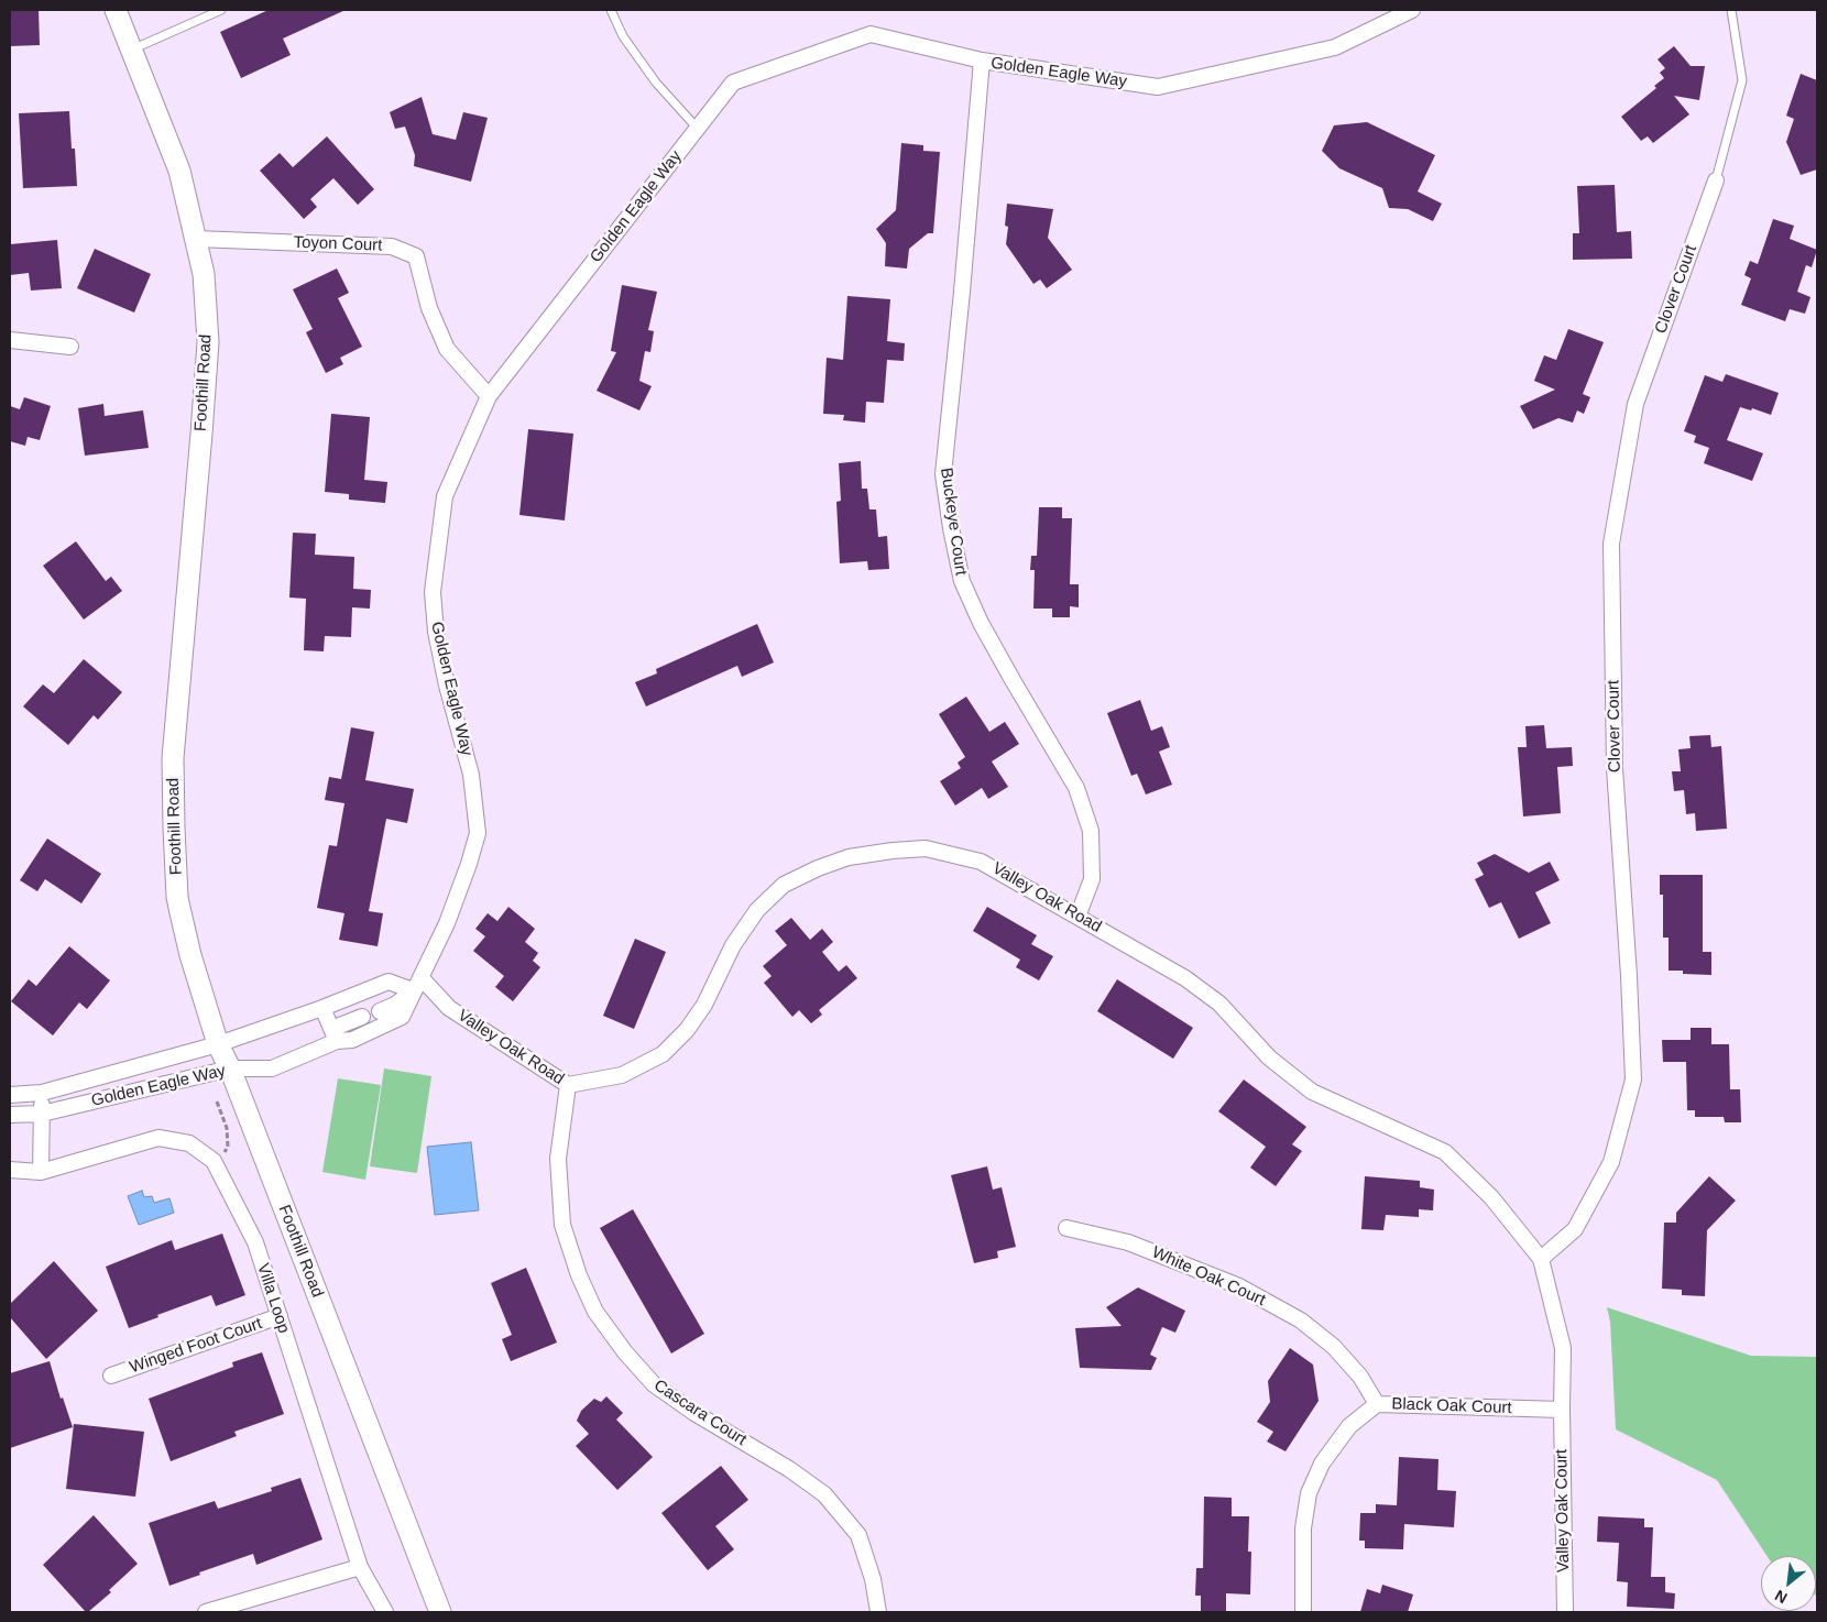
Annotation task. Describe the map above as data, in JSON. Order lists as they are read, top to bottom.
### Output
{
  "streets": {
    "main road": ["Foothill Road"],
    "street": [
      "Golden Eagle Way",
      "Toyon Court",
      "Clover Court",
      "Buckeye Court",
      "Valley Oak Road",
      "White Oak Court",
      "Villa Loop",
      "Winged Foot Court",
      "Black Oak Court",
      "Cascara Court",
      "Valley Oak Court"
    ]
  },
  "crossings": [
    ["Golden Eagle Way", "Toyon Court"],
    ["Golden Eagle Way", "Foothill Road"],
    ["Golden Eagle Way", "Buckeye Court"],
    ["Golden Eagle Way", "Valley Oak Road"],
    ["Toyon Court", "Foothill Road"],
    ["Clover Court", "Valley Oak Road"],
    ["Buckeye Court", "Valley Oak Road"],
    ["Valley Oak Road", "Black Oak Court"],
    ["Valley Oak Road", "Cascara Court"],
    ["Valley Oak Road", "Valley Oak Court"],
    ["White Oak Court", "Black Oak Court"],
    ["Villa Loop", "Winged Foot Court"],
    ["Black Oak Court", "Valley Oak Court"]
  ],
  "north": "bottom left"
}
